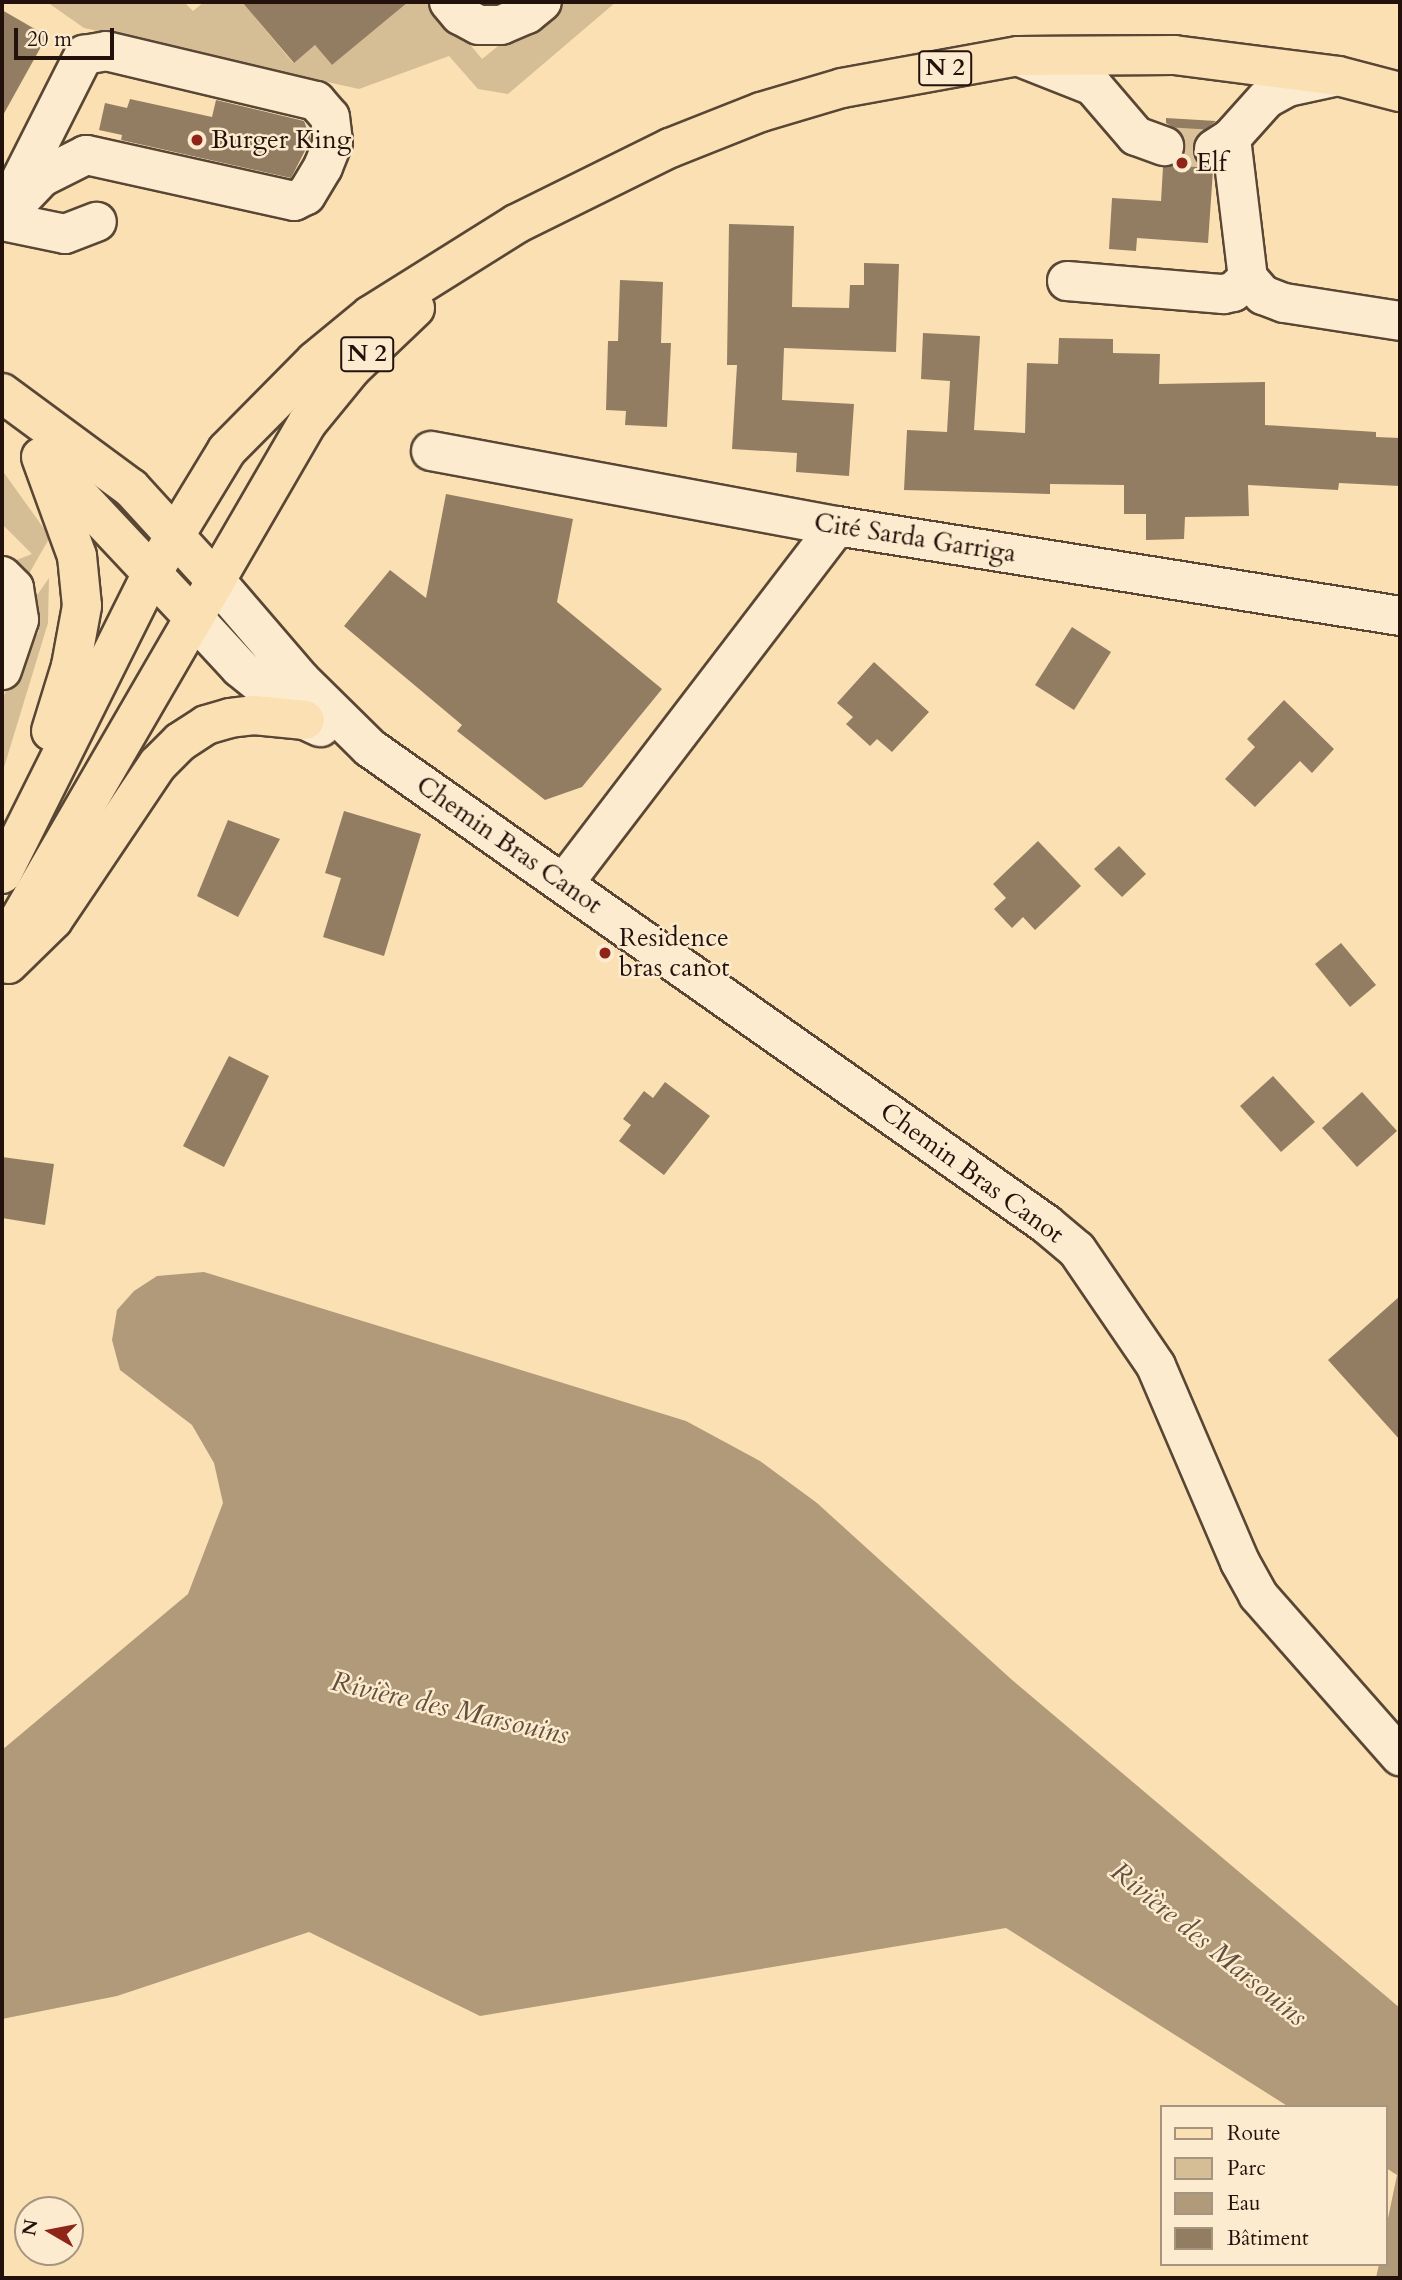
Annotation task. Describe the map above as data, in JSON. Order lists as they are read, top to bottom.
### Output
{
  "streets": {
    "main road": ["N 2"],
    "street": ["Cité Sarda Garriga", "Chemin Bras Canot"]
  },
  "crossings": [
    ["N 2", "Chemin Bras Canot"]
  ],
  "water": ["Rivière des Marsouins"],
  "places": ["Burger King", "Elf", "Residence bras canot"],
  "legend": [
    "Route",
    "Parc",
    "Eau",
    "Bâtiment"
  ],
  "scale_bar": "20 m",
  "north": "left"
}
